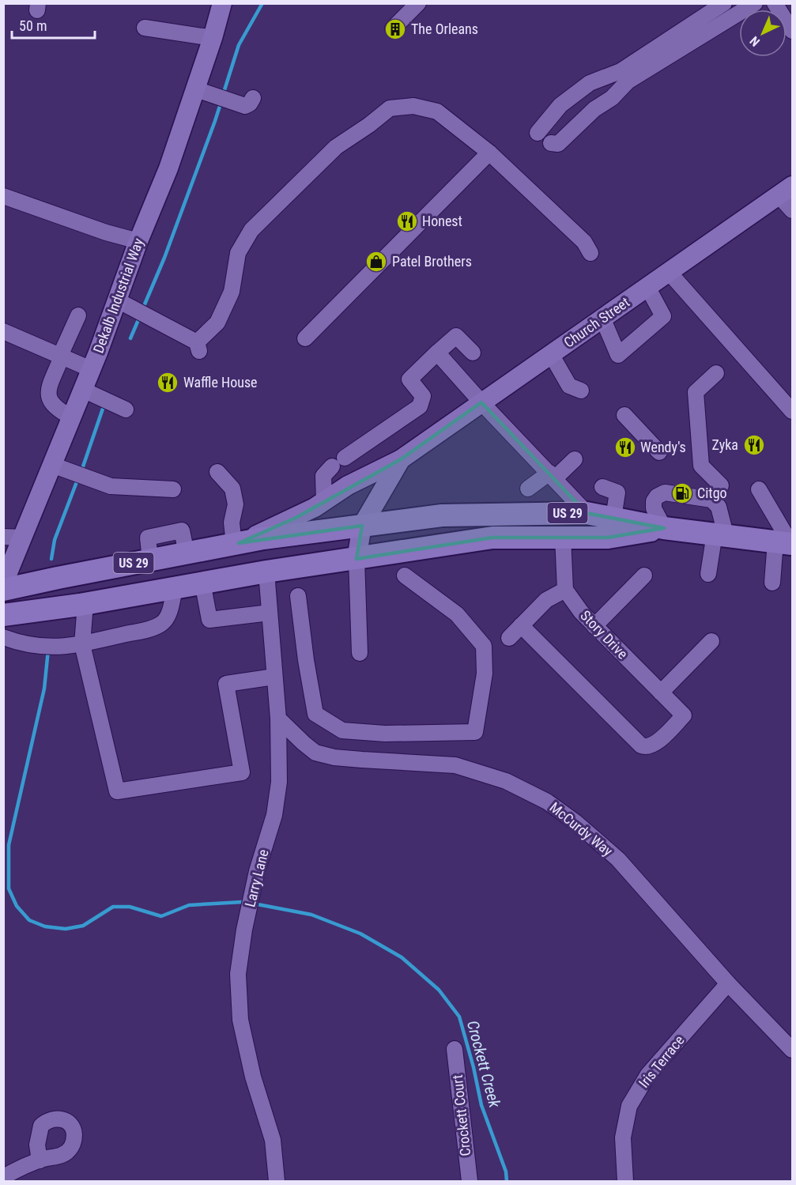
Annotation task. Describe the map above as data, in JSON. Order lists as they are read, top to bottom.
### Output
{
  "streets": {
    "highway": ["US 29"],
    "main road": ["Dekalb Industrial Way", "Church Street"],
    "street": [
      "Story Drive",
      "McCurdy Way",
      "Larry Lane",
      "Iris Terrace",
      "Crockett Court"
    ]
  },
  "crossings": [
    ["Church Street", "US 29"],
    ["US 29", "Larry Lane"],
    ["McCurdy Way", "Larry Lane"],
    ["McCurdy Way", "Iris Terrace"]
  ],
  "water": ["Crockett Creek"],
  "places": {
    "building": ["The Orleans"],
    "restaurant": [
      "Honest",
      "Waffle House",
      "Zyka",
      "Wendy's"
    ],
    "shop": ["Patel Brothers"],
    "fuel station": ["Citgo"]
  },
  "scale_bar": "50 m",
  "north": "bottom left"
}
